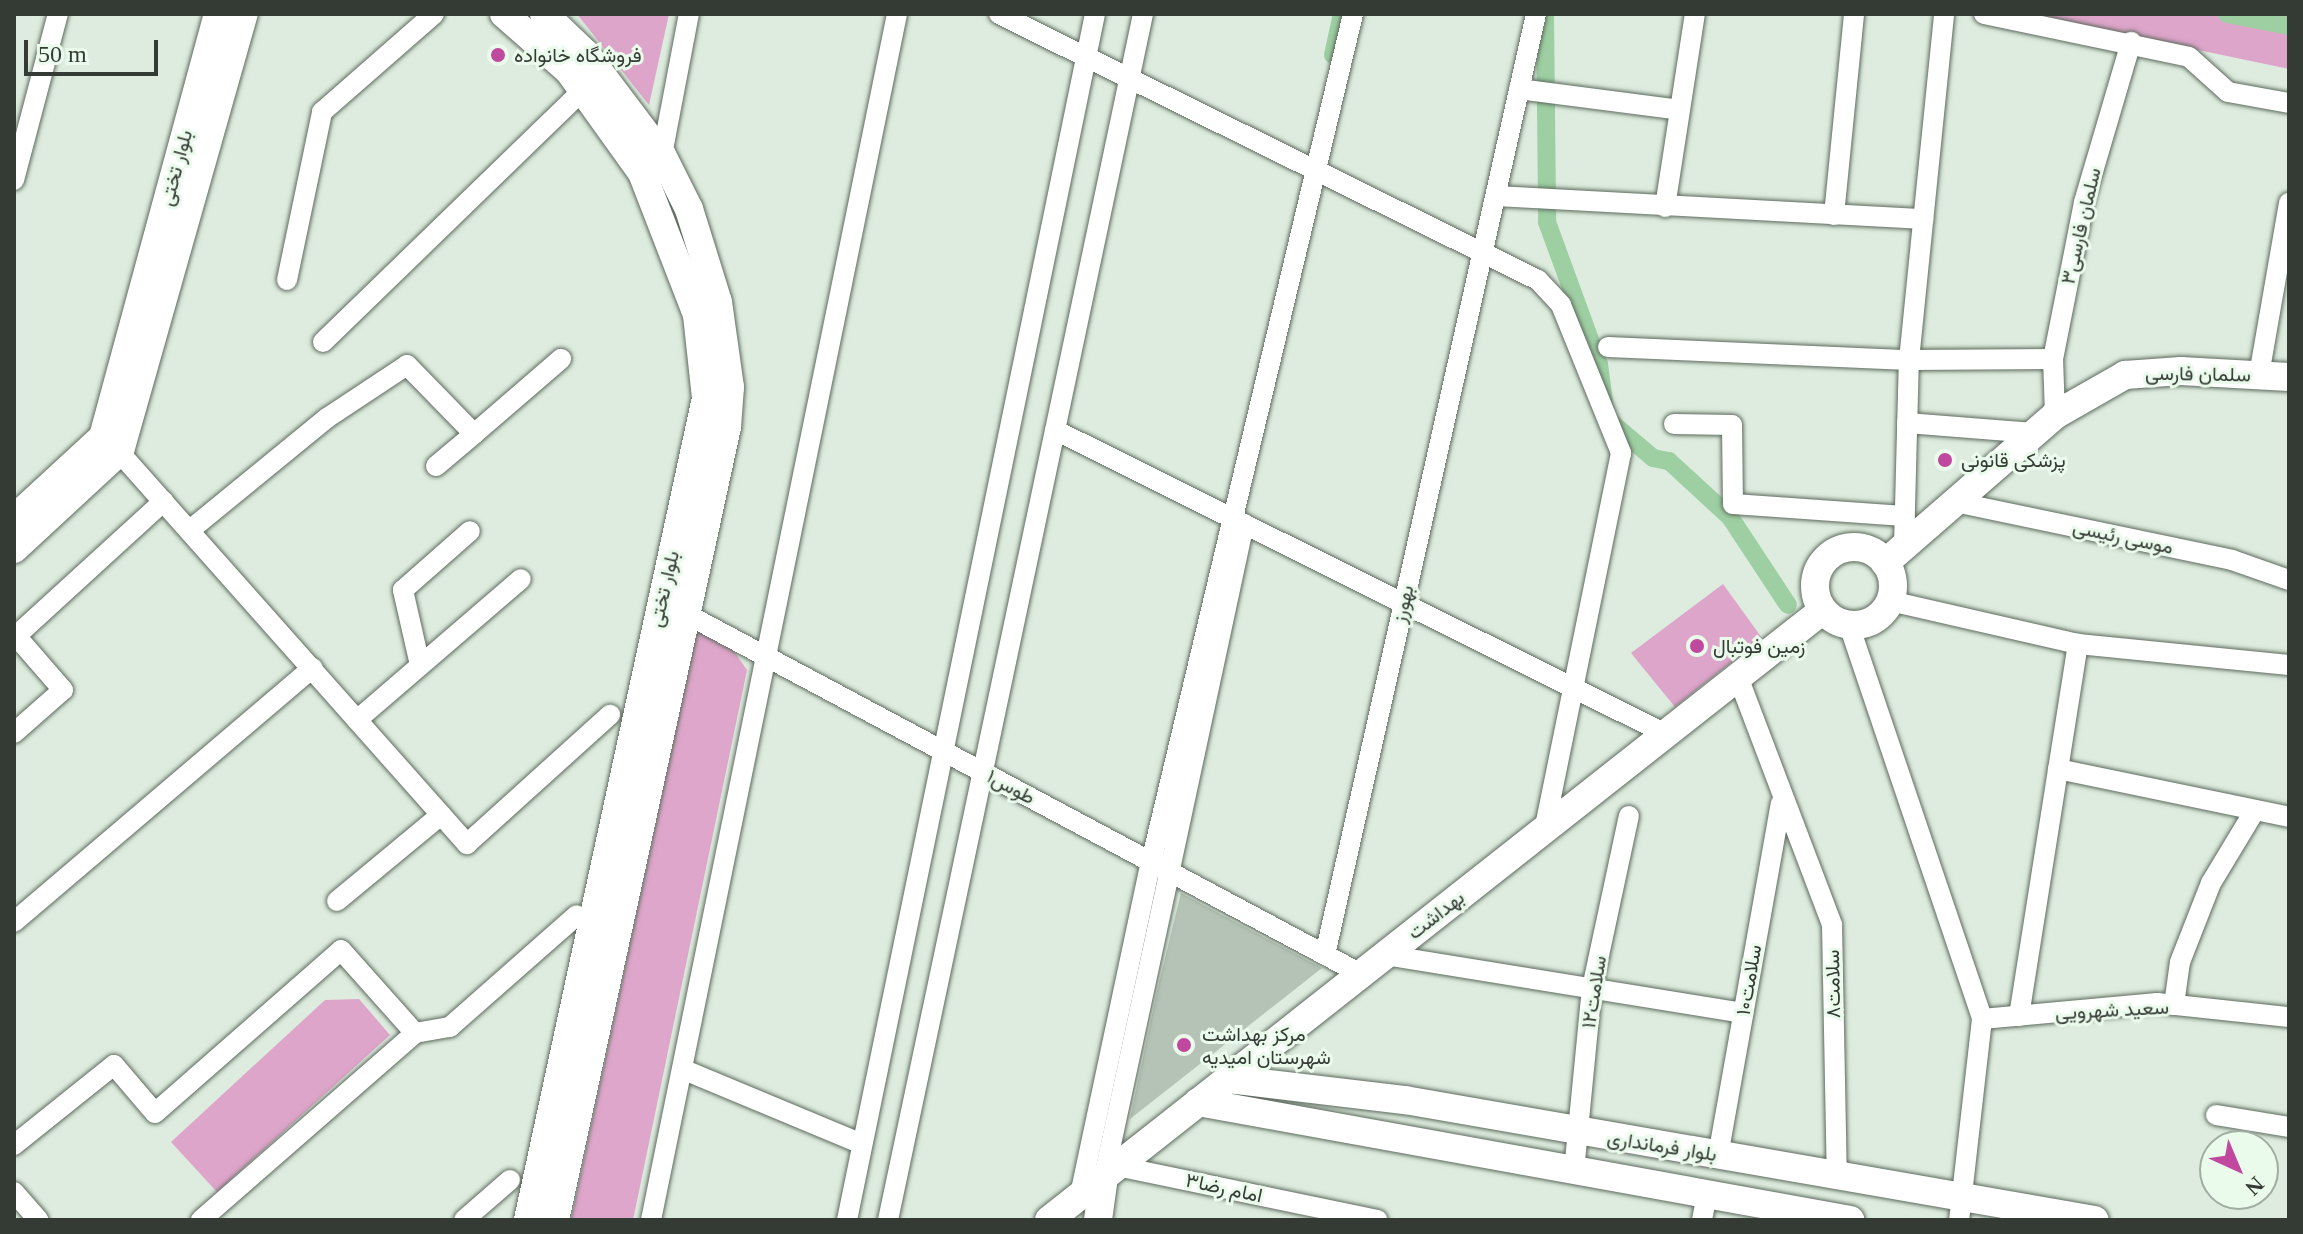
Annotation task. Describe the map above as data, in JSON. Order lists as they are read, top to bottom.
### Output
{
  "streets": {
    "street": [
      "بلوار تختی",
      "سلمان فارسی۳",
      "سلمان فارسی",
      "موسی رئیسی",
      "بهورز",
      "طوس۱",
      "بهداشت",
      "سلامت۱۰",
      "سلامت۸",
      "سلامت۱۲",
      "سعید شهرویی",
      "بلوار فرمانداری",
      "امام رضا۳"
    ]
  },
  "crossings": [
    ["بلوار تختی", "طوس۱"],
    ["سلمان فارسی۳", "سلمان فارسی"],
    ["سلمان فارسی", "موسی رئیسی"],
    ["سلمان فارسی", "بهداشت"],
    ["بهورز", "طوس۱"],
    ["طوس۱", "بهداشت"],
    ["بهداشت", "سلامت۸"],
    ["بهداشت", "بلوار فرمانداری"],
    ["بهداشت", "امام رضا۳"],
    ["سلامت۱۰", "سلامت۸"],
    ["سلامت۱۰", "بلوار فرمانداری"],
    ["سلامت۸", "بلوار فرمانداری"],
    ["سلامت۱۲", "بلوار فرمانداری"]
  ],
  "places": [
    "فروشگاه خانواده",
    "پزشکی قانونی",
    "زمین فوتبال",
    "مرکز بهداشت شهرستان امیدیه"
  ],
  "scale_bar": "50 m",
  "north": "bottom right"
}
